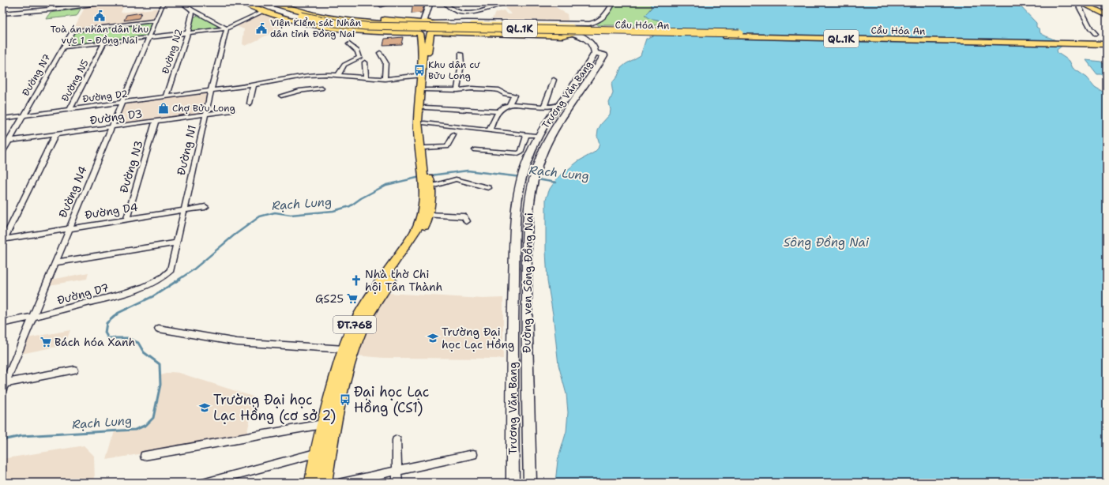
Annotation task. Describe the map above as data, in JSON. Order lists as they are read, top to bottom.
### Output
{
  "streets": {
    "main road": [
      "Cầu Hóa An",
      "QL.1K",
      "Trương Văn Bang",
      "Đường ven Sông Đồng Nai",
      "ĐT.768"
    ],
    "street": [
      "Đường N2",
      "Đường N7",
      "Đường N5",
      "Đường D2",
      "Đường D3",
      "Đường N1",
      "Đường N3",
      "Đường N4",
      "Đường D4",
      "Đường D7"
    ]
  },
  "crossings": [
    ["Cầu Hóa An", "QL.1K"],
    ["QL.1K", "ĐT.768"],
    ["Đường N2", "Đường D2"],
    ["Đường N7", "Đường D2"],
    ["Đường N7", "Đường D3"],
    ["Đường N7", "Đường N4"],
    ["Đường N5", "Đường D2"],
    ["Trương Văn Bang", "Đường ven Sông Đồng Nai"],
    ["Đường D2", "Đường N1"],
    ["Đường D2", "Đường N4"],
    ["Đường D2", "ĐT.768"],
    ["Đường D3", "Đường N1"],
    ["Đường D3", "Đường N3"],
    ["Đường D3", "Đường N4"],
    ["Đường N1", "Đường D4"],
    ["Đường N1", "Đường D7"],
    ["Đường N3", "Đường D4"],
    ["Đường N4", "Đường D4"],
    ["Đường N4", "Đường D7"]
  ],
  "water": ["Rạch Lung", "Sông Đồng Nai"],
  "places": {
    "public building": ["Toà án nhân dân khu vực 1 - Đồng Nai", "Viện Kiểm sát Nhân dân tỉnh Đồng Nai"],
    "bus stop": ["Khu dân cư Bửu Long", "Đại học Lạc Hồng (CS1)"],
    "shop": ["Chợ Bửu Long"],
    "church": ["Nhà thờ Chi hội Tân Thành"],
    "supermarket": ["GS25", "Bách hóa Xanh"],
    "school or university": ["Trường Đại học Lạc Hồng", "Trường Đại học Lạc Hồng (cơ sở 2)"]
  }
}
